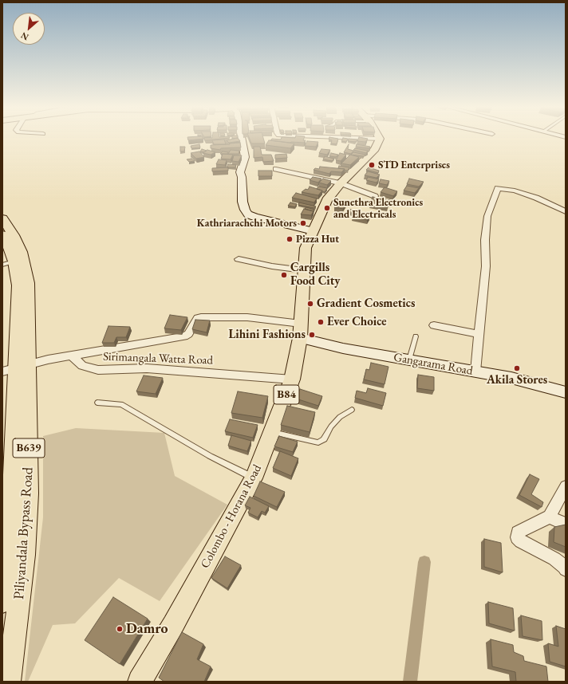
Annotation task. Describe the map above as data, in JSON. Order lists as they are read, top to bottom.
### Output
{
  "streets": {
    "main road": [
      "B84",
      "B639",
      "Colombo - Horana Road",
      "Piliyandala Bypass Road"
    ],
    "street": ["Sirimangala Watta Road", "Gangarama Road"]
  },
  "crossings": [
    ["Sirimangala Watta Road", "Colombo - Horana Road"],
    ["Gangarama Road", "Colombo - Horana Road"]
  ],
  "places": [
    "STD Enterprises",
    "Sunethra Electronics and Electricals",
    "Kathriarachchi Motors",
    "Pizza Hut",
    "Cargills Food City",
    "Gradient Cosmetics",
    "Ever Choice",
    "Lihini Fashions",
    "Akila Stores",
    "Damro"
  ],
  "north": "bottom left"
}
